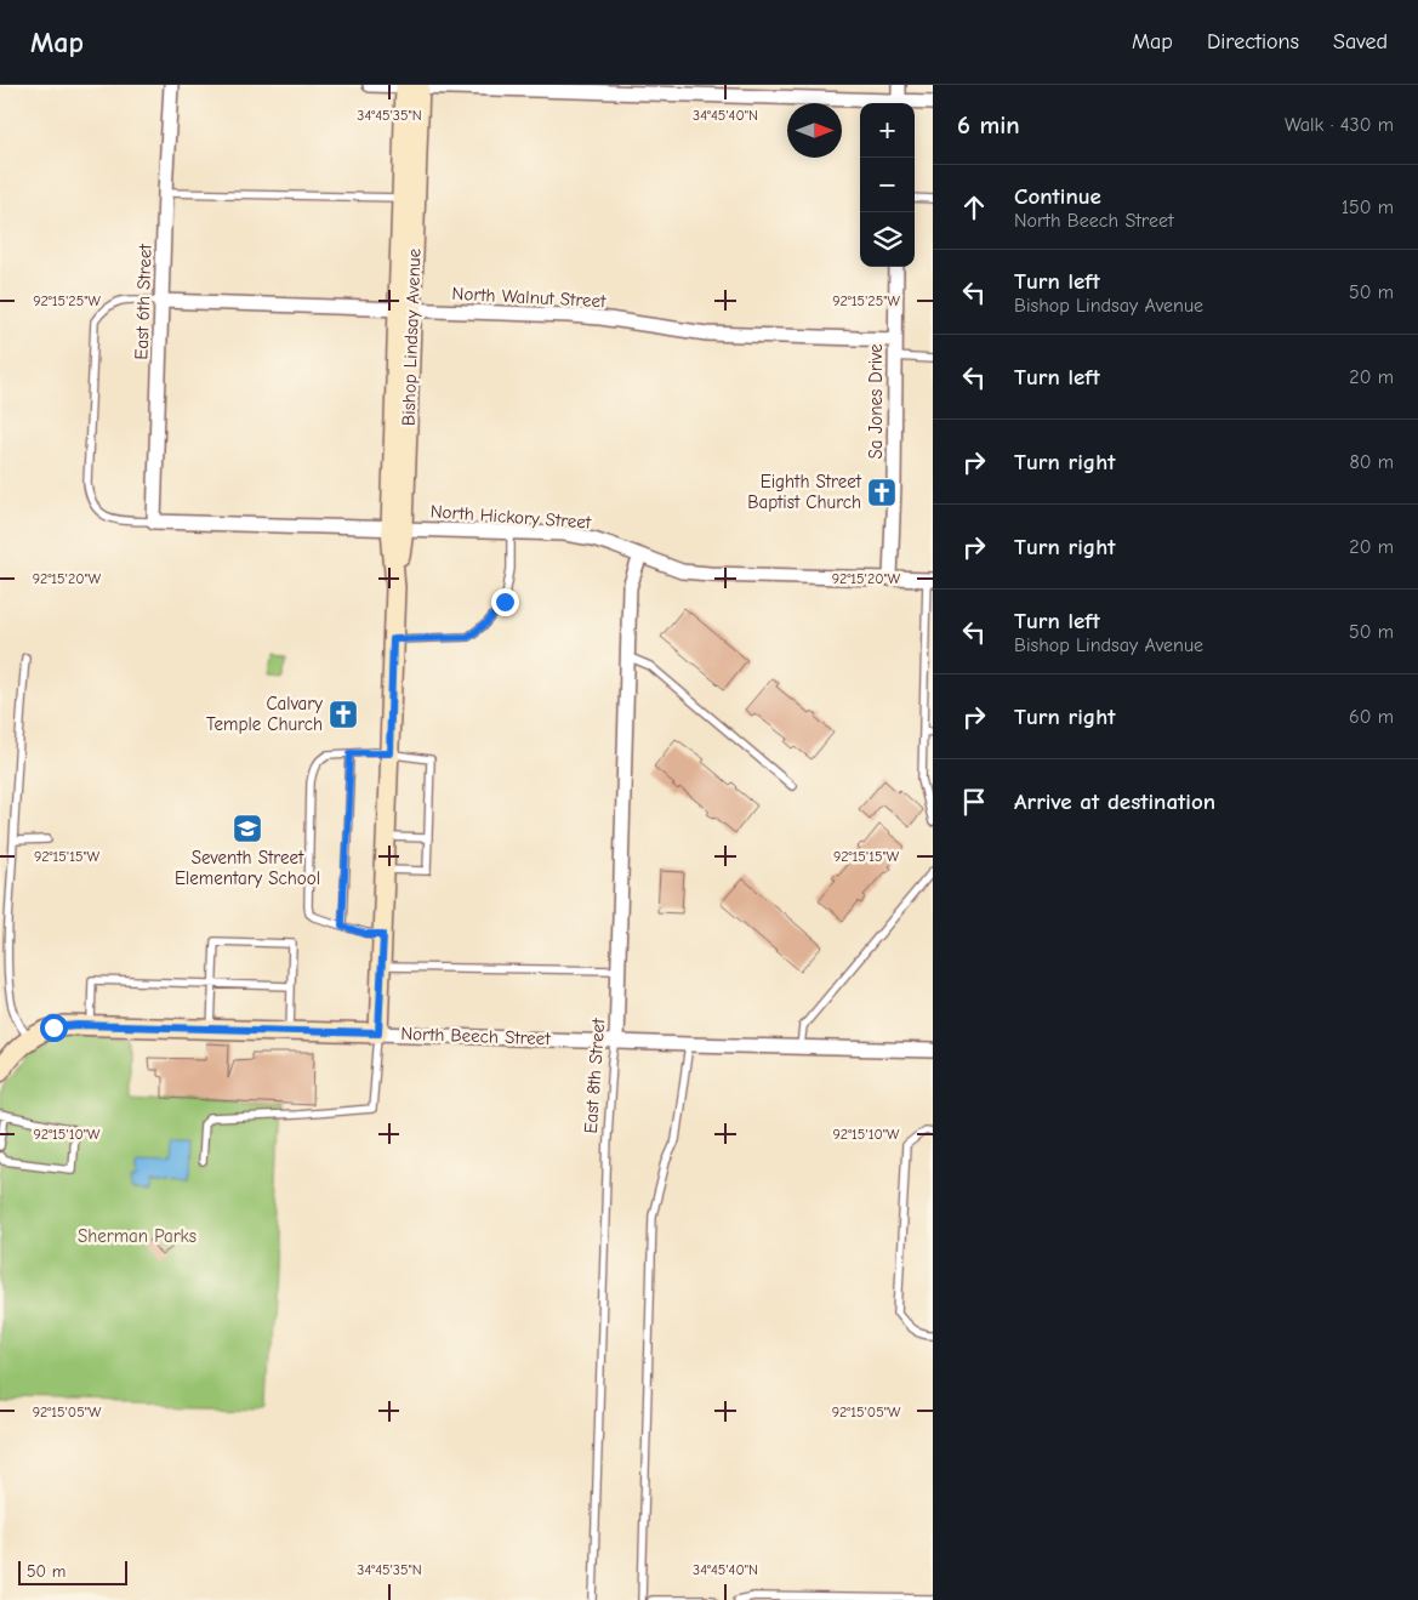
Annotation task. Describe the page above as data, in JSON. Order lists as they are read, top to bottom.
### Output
{
  "streets": {
    "street": [
      "North Walnut Street",
      "East 6th Street",
      "Bishop Lindsay Avenue",
      "Sa Jones Drive",
      "North Hickory Street",
      "North Beech Street",
      "East 8th Street"
    ]
  },
  "crossings": [
    ["North Walnut Street", "East 6th Street"],
    ["North Walnut Street", "Bishop Lindsay Avenue"],
    ["North Walnut Street", "Sa Jones Drive"],
    ["East 6th Street", "North Hickory Street"],
    ["Bishop Lindsay Avenue", "North Hickory Street"],
    ["Bishop Lindsay Avenue", "North Beech Street"],
    ["Sa Jones Drive", "North Hickory Street"],
    ["North Hickory Street", "East 8th Street"],
    ["North Beech Street", "East 8th Street"]
  ],
  "parks": ["Sherman Parks"],
  "places": {
    "church": ["Eighth Street Baptist Church", "Calvary Temple Church"],
    "school or university": ["Seventh Street Elementary School"]
  },
  "scale_bar": "50 m",
  "north": "right",
  "page": {
    "header": "Map",
    "nav": ["Map", "Directions", "Saved"],
    "heading": ["6 min", "Walk · 430 m"],
    "map_buttons": ["+", "−"],
    "list": [
      ["Continue", "North Beech Street", "150 m"],
      ["Turn left", "Bishop Lindsay Avenue", "50 m"],
      ["Turn left", "20 m"],
      ["Turn right", "80 m"],
      ["Turn right", "20 m"],
      ["Turn left", "Bishop Lindsay Avenue", "50 m"],
      ["Turn right", "60 m"],
      "Arrive at destination"
    ],
    "scale": "50 m"
  },
  "coordinates": [
    "34°45'35\"N",
    "34°45'40\"N",
    "92°15'25\"W",
    "92°15'20\"W",
    "92°15'15\"W",
    "92°15'10\"W",
    "92°15'05\"W"
  ]
}
